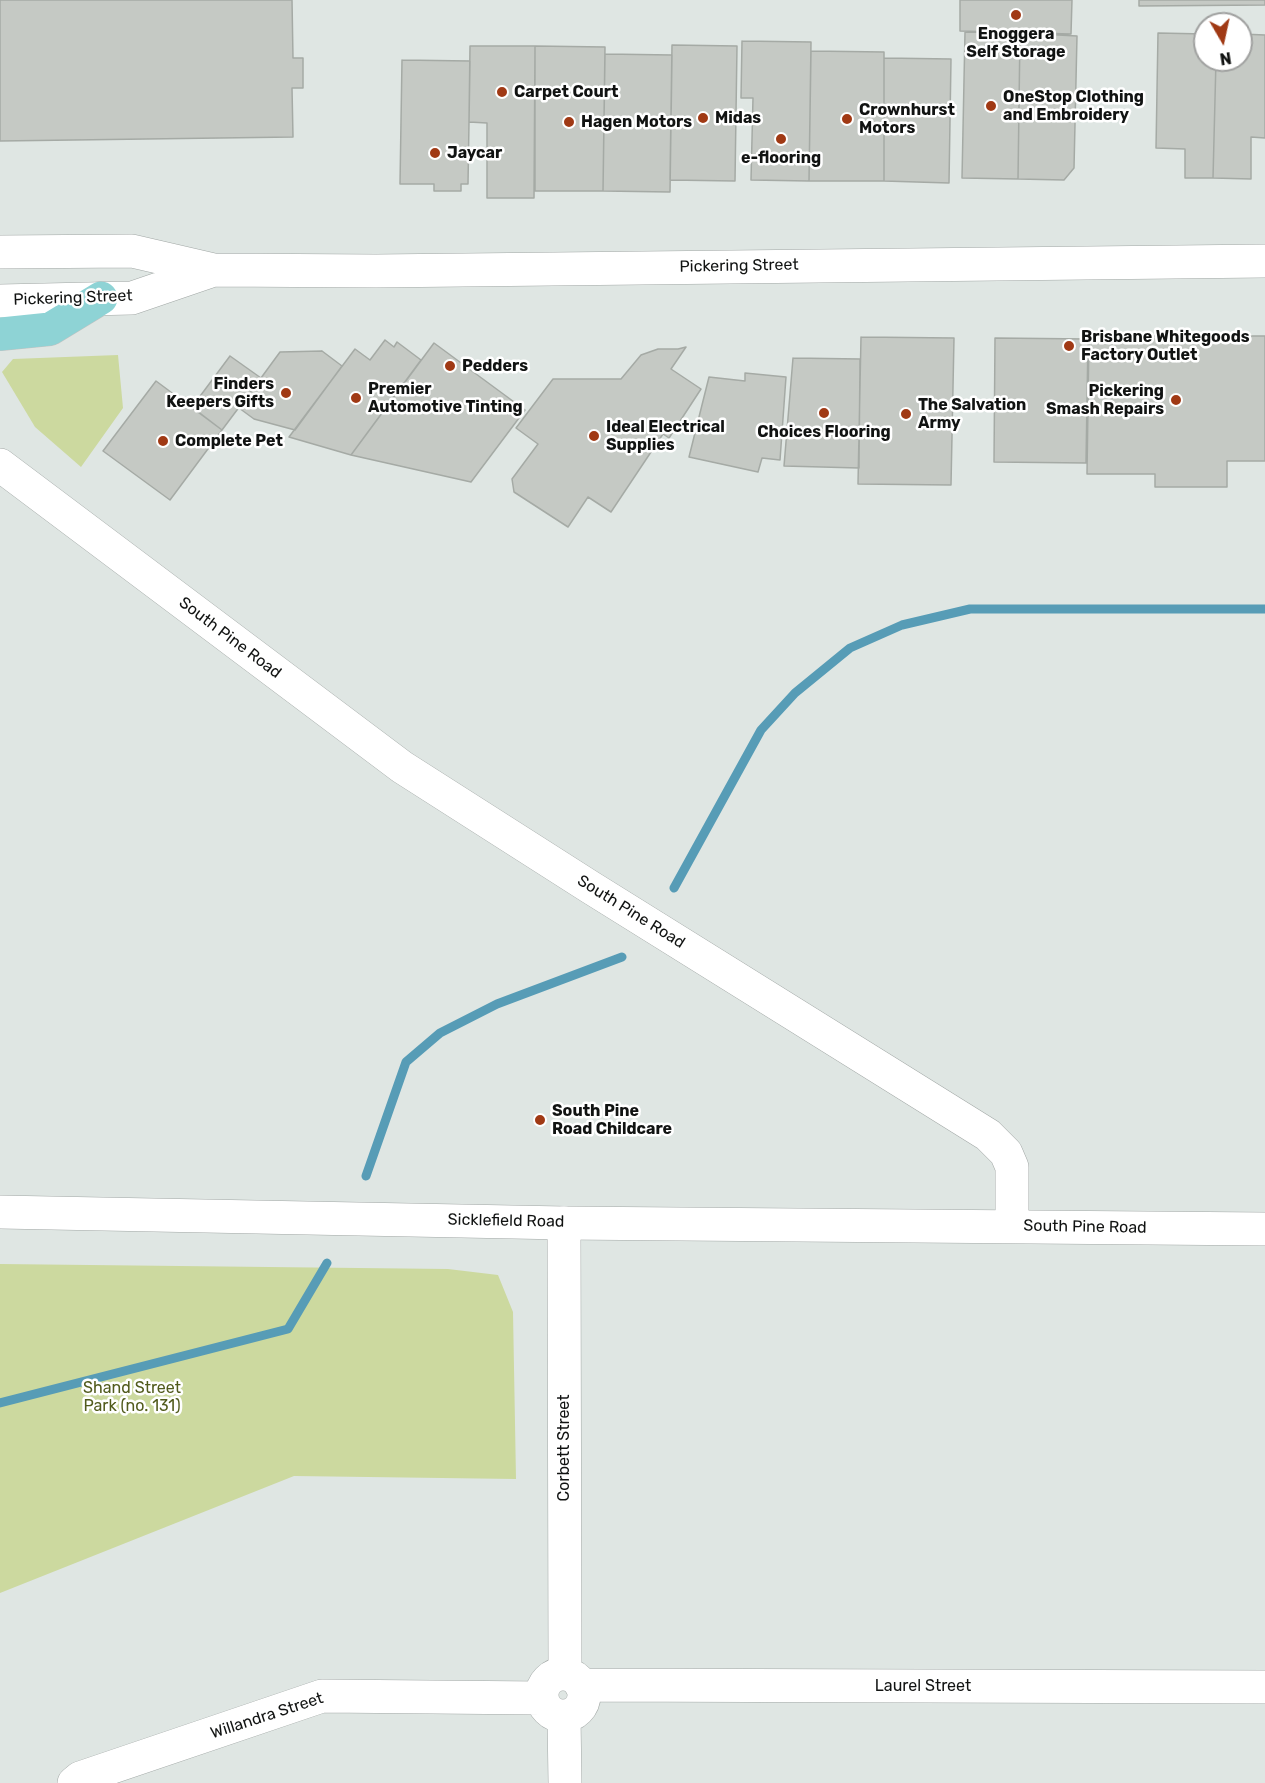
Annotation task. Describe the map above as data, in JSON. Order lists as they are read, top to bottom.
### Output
{
  "streets": {
    "street": [
      "Pickering Street",
      "South Pine Road",
      "Sicklefield Road",
      "Corbett Street",
      "Laurel Street",
      "Willandra Street"
    ]
  },
  "crossings": [
    ["South Pine Road", "Sicklefield Road"],
    ["Sicklefield Road", "Corbett Street"],
    ["Corbett Street", "Laurel Street"]
  ],
  "parks": ["Shand Street Park (no. 131)"],
  "places": [
    "Enoggera Self Storage",
    "Carpet Court",
    "OneStop Clothing and Embroidery",
    "Midas",
    "Crownhurst Motors",
    "Hagen Motors",
    "e-flooring",
    "Jaycar",
    "Brisbane Whitegoods Factory Outlet",
    "Pedders",
    "Finders Keepers Gifts",
    "Premier Automotive Tinting",
    "Pickering Smash Repairs",
    "Choices Flooring",
    "The Salvation Army",
    "Ideal Electrical Supplies",
    "Complete Pet",
    "South Pine Road Childcare"
  ],
  "north": "bottom"
}
